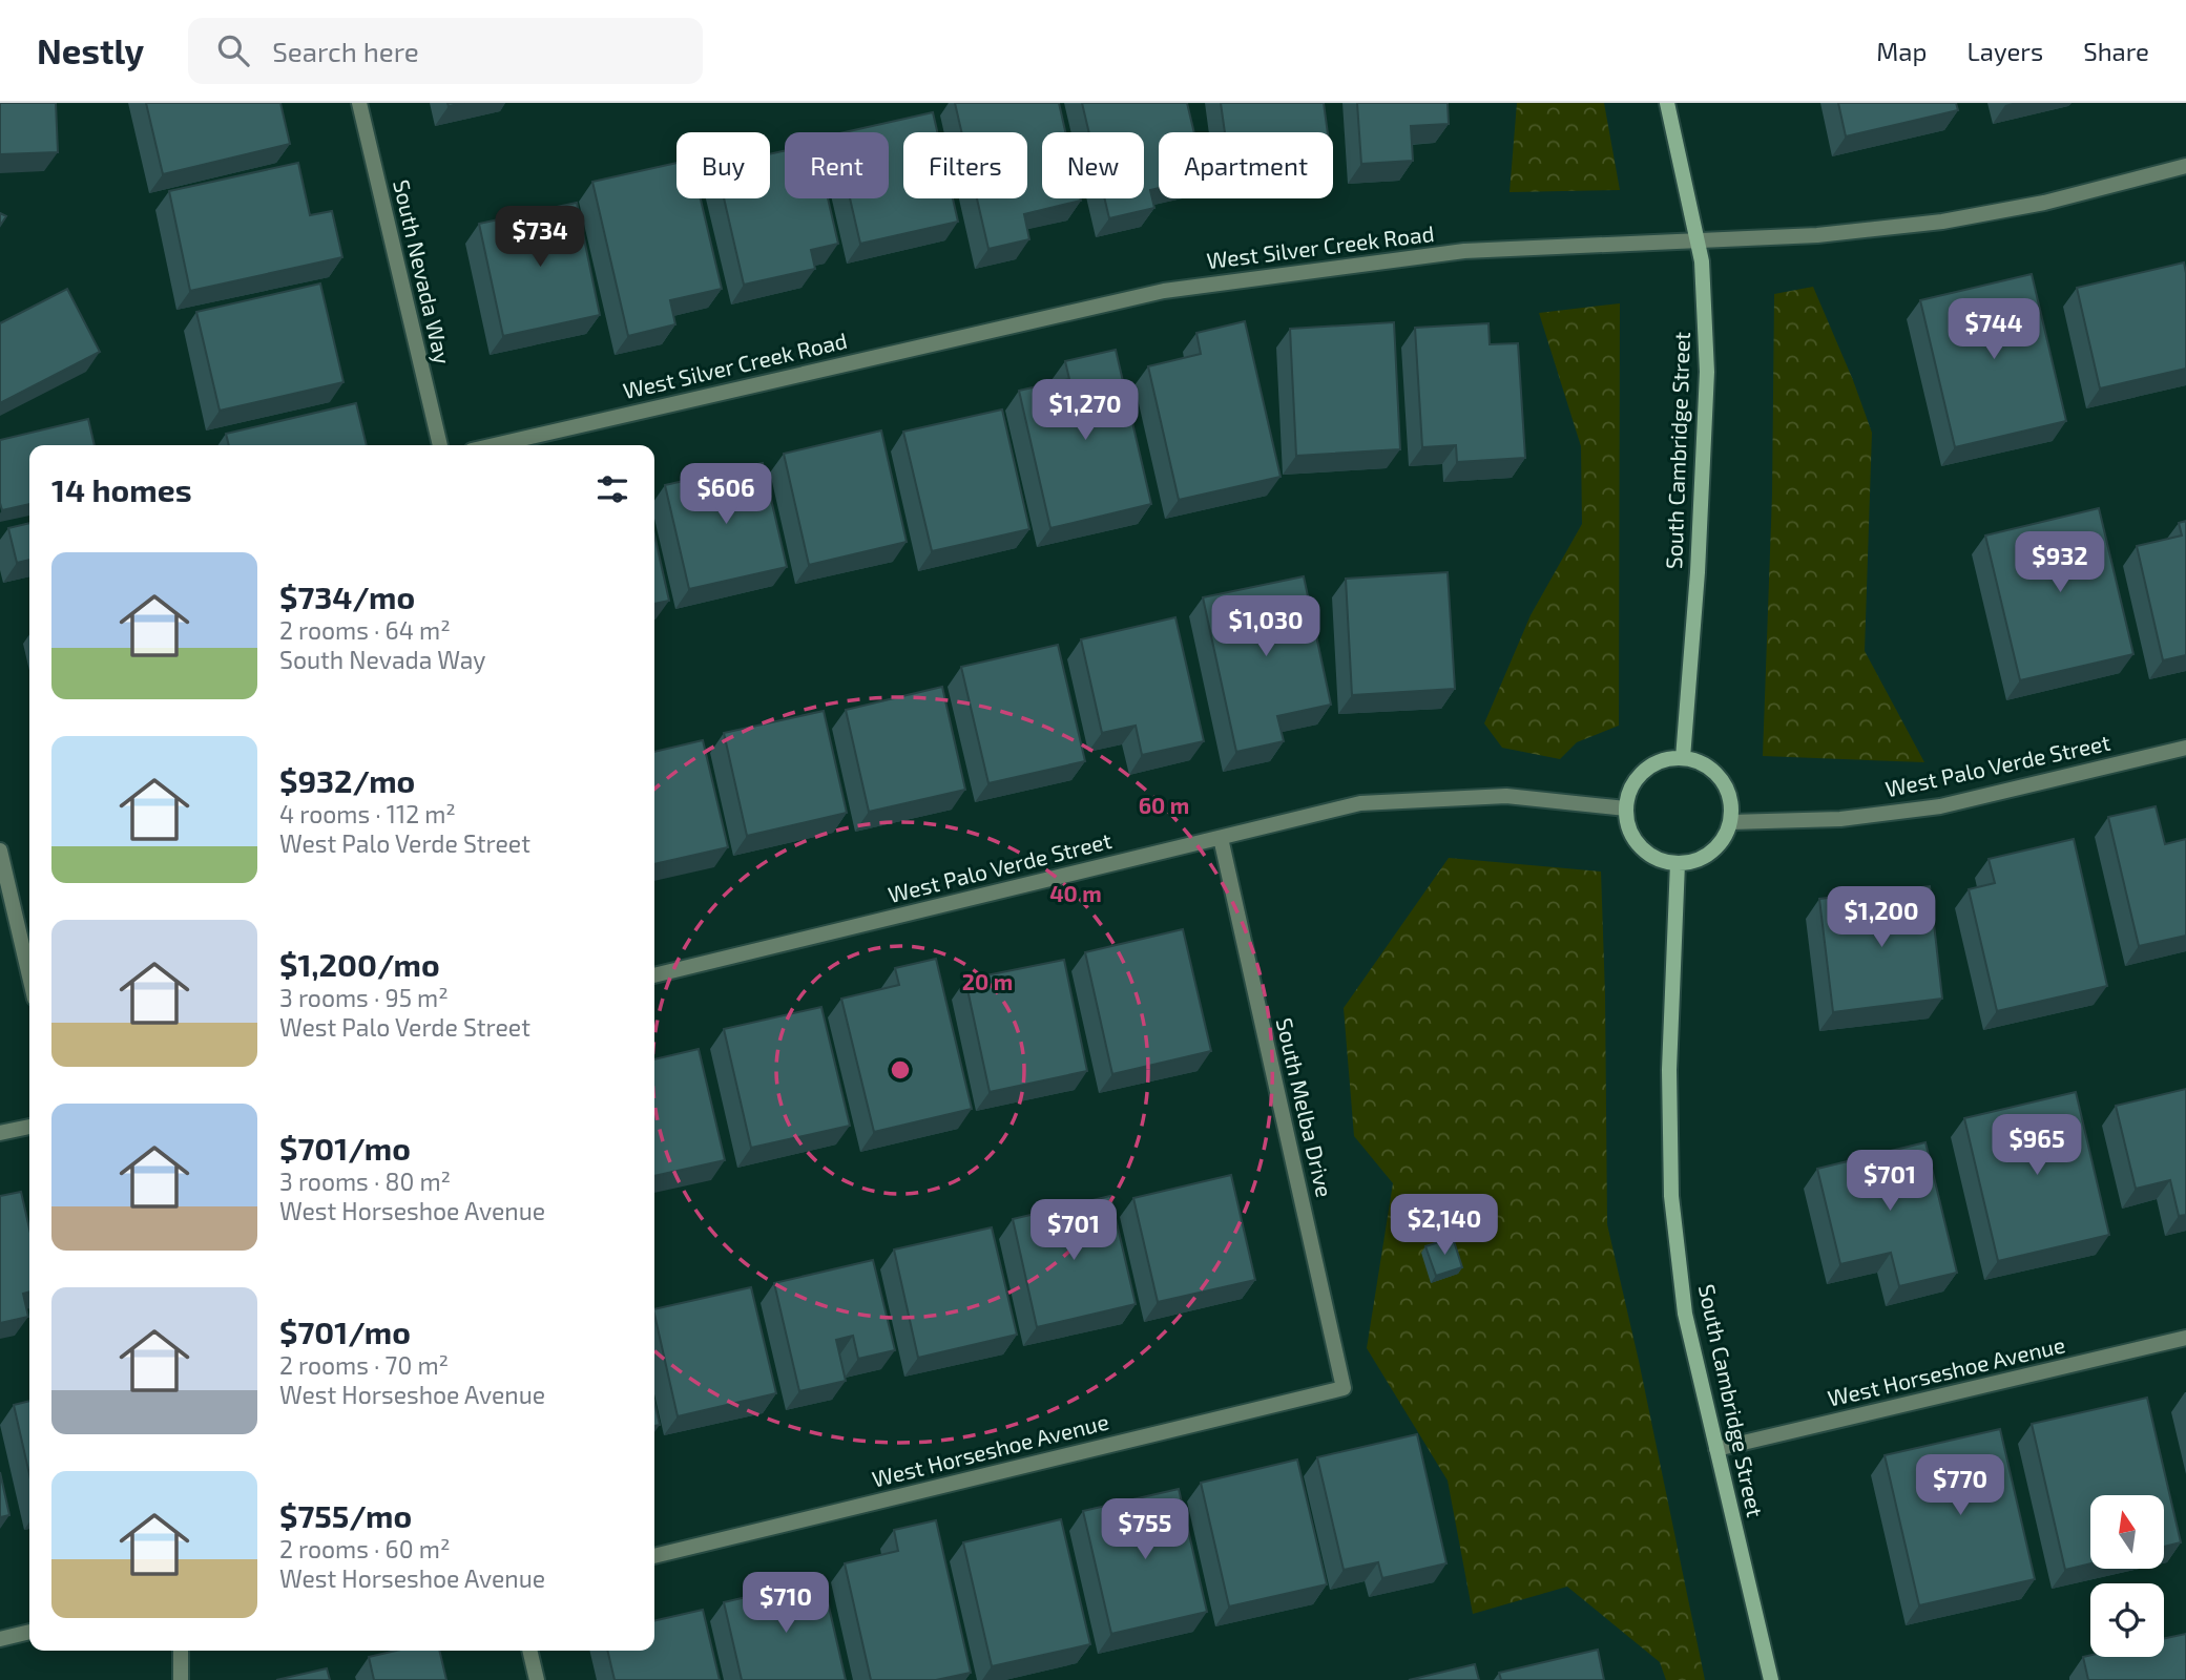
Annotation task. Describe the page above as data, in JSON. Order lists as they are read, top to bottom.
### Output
{
  "streets": {
    "street": [
      "West Silver Creek Road",
      "South Nevada Way",
      "South Cambridge Street",
      "West Palo Verde Street",
      "South Melba Drive",
      "West Horseshoe Avenue"
    ]
  },
  "crossings": [
    ["West Silver Creek Road", "South Cambridge Street"],
    ["South Cambridge Street", "West Palo Verde Street"],
    ["South Cambridge Street", "West Horseshoe Avenue"],
    ["West Palo Verde Street", "South Melba Drive"],
    ["South Melba Drive", "West Horseshoe Avenue"]
  ],
  "north": "top",
  "page": {
    "header": "Nestly",
    "search": "Search here",
    "nav": ["Map", "Layers", "Share"],
    "chip": [
      "Buy",
      "Rent",
      "Filters",
      "New",
      "Apartment"
    ],
    "price": [
      "$734",
      "$744",
      "$1,270",
      "$606",
      "$932",
      "$1,030",
      "$1,200",
      "$965",
      "$701",
      "$2,140",
      "$701",
      "$770",
      "$755",
      "$710"
    ],
    "heading": "14 homes",
    "list": [
      {
        "name": "$734/mo",
        "note": "2 rooms · 64 m² · South Nevada Way"
      },
      {
        "name": "$932/mo",
        "note": "4 rooms · 112 m² · West Palo Verde Street"
      },
      {
        "name": "$1,200/mo",
        "note": "3 rooms · 95 m² · West Palo Verde Street"
      },
      {
        "name": "$701/mo",
        "note": "3 rooms · 80 m² · West Horseshoe Avenue"
      },
      {
        "name": "$701/mo",
        "note": "2 rooms · 70 m² · West Horseshoe Avenue"
      },
      {
        "name": "$755/mo",
        "note": "2 rooms · 60 m² · West Horseshoe Avenue"
      }
    ]
  },
  "rings": ["60 m", "40 m", "20 m"]
}
